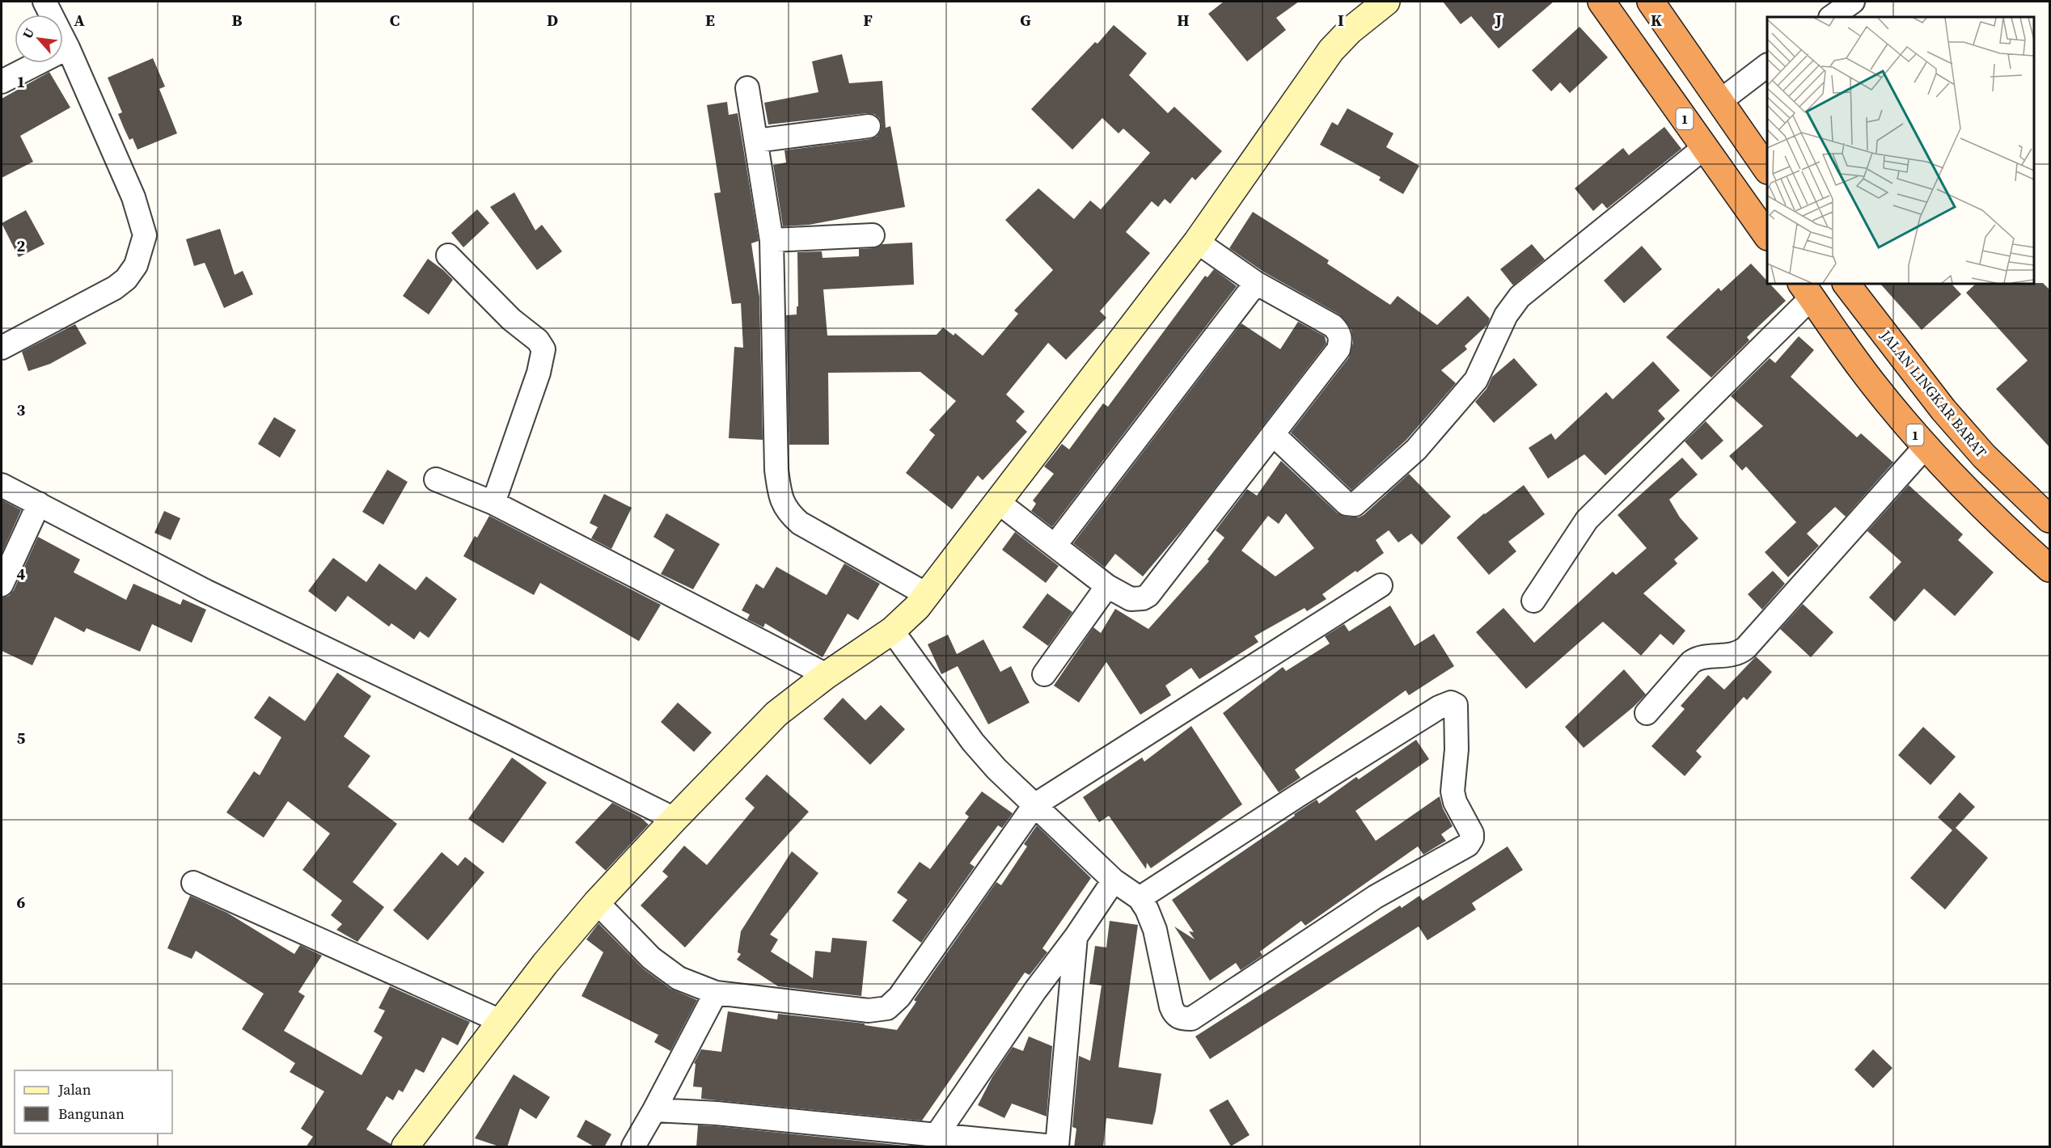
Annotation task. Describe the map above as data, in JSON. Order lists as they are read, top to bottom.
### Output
{
  "streets": {
    "highway": ["1", "JALAN LINGKAR BARAT"]
  },
  "legend": ["Jalan", "Bangunan"],
  "north": "top left",
  "grid": {
    "columns": [
      "A",
      "B",
      "C",
      "D",
      "E",
      "F",
      "G",
      "H",
      "I",
      "J",
      "K"
    ],
    "rows": [
      "1",
      "2",
      "3",
      "4",
      "5",
      "6"
    ]
  }
}
